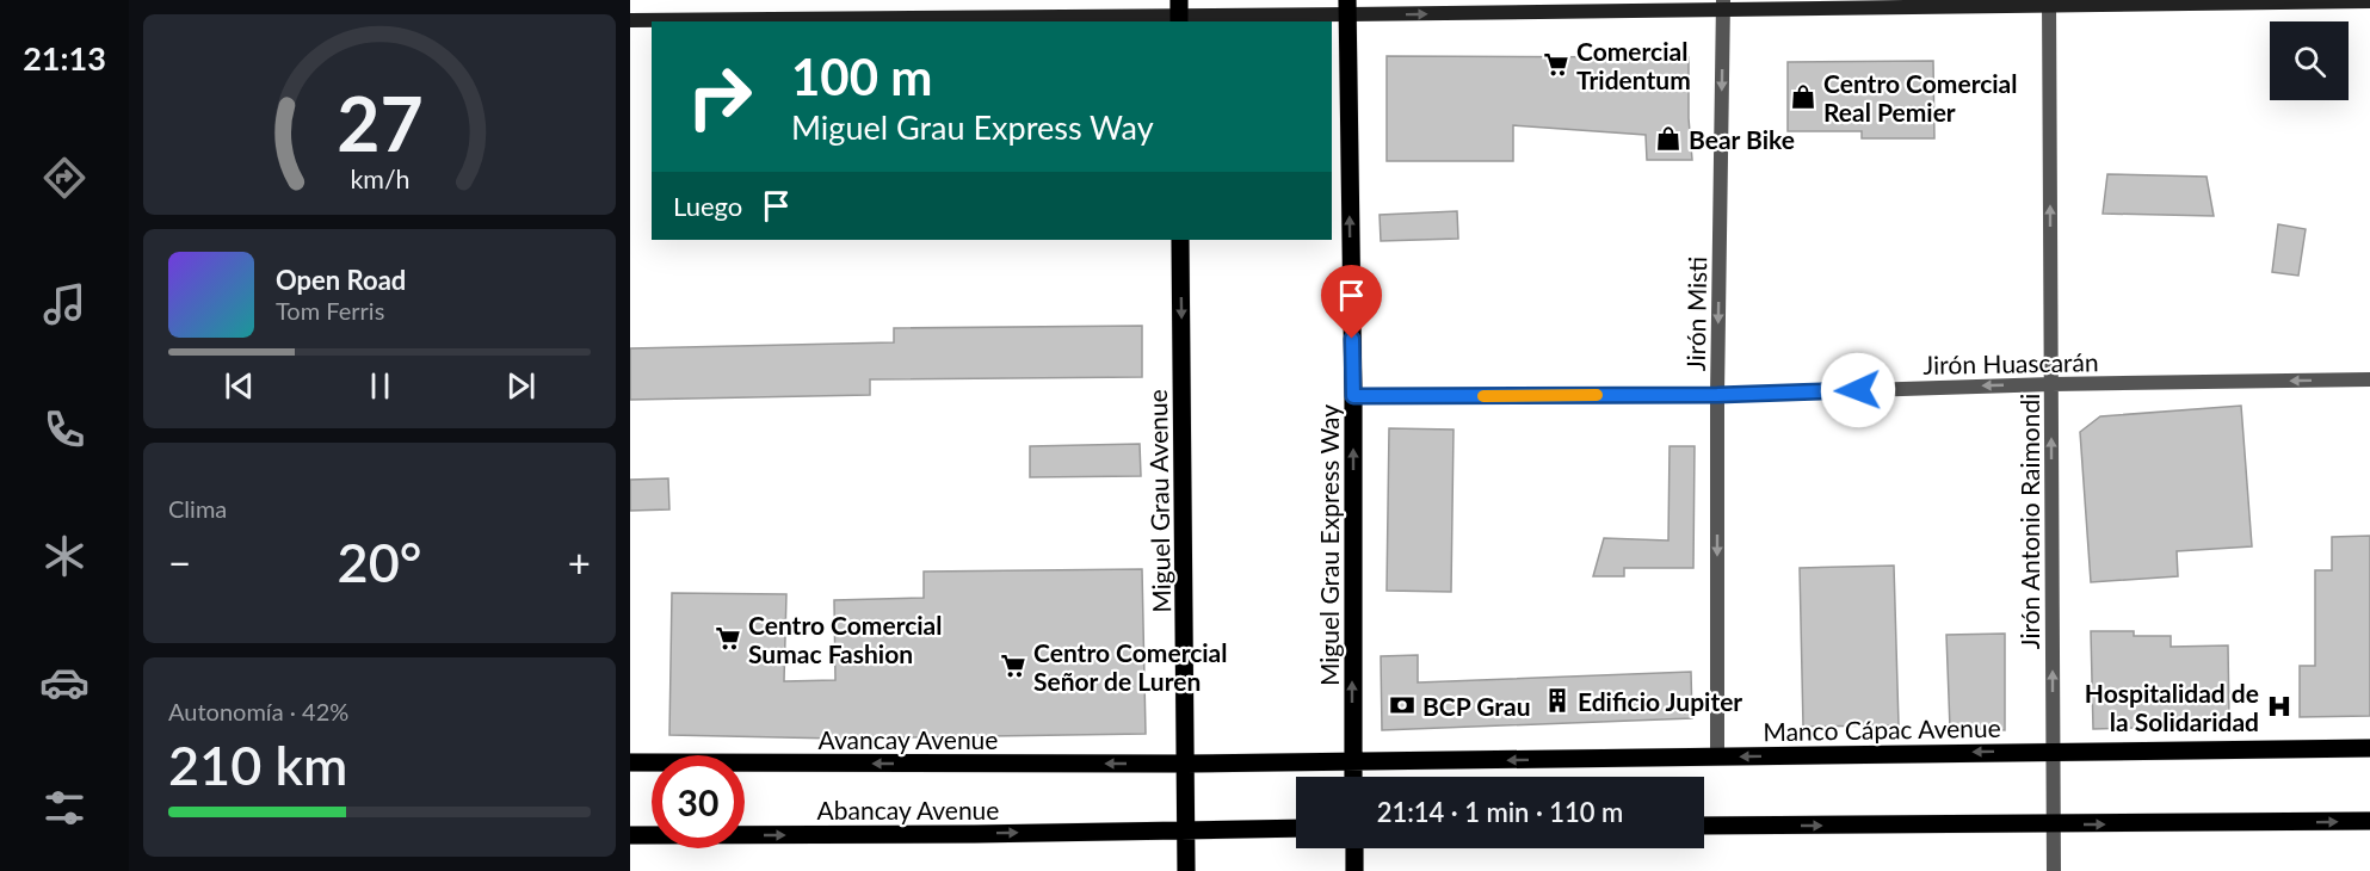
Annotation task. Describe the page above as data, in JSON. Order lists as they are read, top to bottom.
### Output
{
  "streets": {
    "main road": [
      "Miguel Grau Avenue",
      "Miguel Grau Express Way",
      "Manco Cápac Avenue",
      "Avancay Avenue",
      "Abancay Avenue"
    ],
    "street": ["Jirón Misti", "Jirón Huascarán", "Jirón Antonio Raimondi"]
  },
  "crossings": [
    ["Jirón Misti", "Jirón Huascarán"],
    ["Jirón Misti", "Manco Cápac Avenue"],
    ["Jirón Huascarán", "Jirón Antonio Raimondi"],
    ["Jirón Huascarán", "Miguel Grau Express Way"],
    ["Miguel Grau Avenue", "Avancay Avenue"],
    ["Miguel Grau Avenue", "Abancay Avenue"],
    ["Jirón Antonio Raimondi", "Manco Cápac Avenue"],
    ["Miguel Grau Express Way", "Manco Cápac Avenue"],
    ["Manco Cápac Avenue", "Avancay Avenue"]
  ],
  "one_way": [
    "Jirón Misti",
    "Jirón Huascarán",
    "Miguel Grau Avenue",
    "Jirón Antonio Raimondi",
    "Miguel Grau Express Way",
    "Avancay Avenue",
    "Abancay Avenue"
  ],
  "places": {
    "supermarket": ["Comercial Tridentum", "Centro Comercial Sumac Fashion", "Centro Comercial Señor de Luren"],
    "shop": ["Centro Comercial Real Pemier", "Bear Bike"],
    "building": ["Edificio Jupiter"],
    "bank": ["BCP Grau"],
    "hospital": ["Hospitalidad de la Solidaridad"]
  },
  "page": {
    "tabs": "21:13",
    "turn": ["100 m", "Miguel Grau Express Way"],
    "then": "Luego",
    "song": ["Open Road", "Tom Ferris"],
    "tile": [
      "Clima",
      ["Autonomía · 42%", "210 km"]
    ],
    "heat": ["−", "20°", "+"],
    "limit": "30",
    "trip": "21:14 · 1 min · 110 m",
    "gauge": ["27", "km/h"]
  }
}
